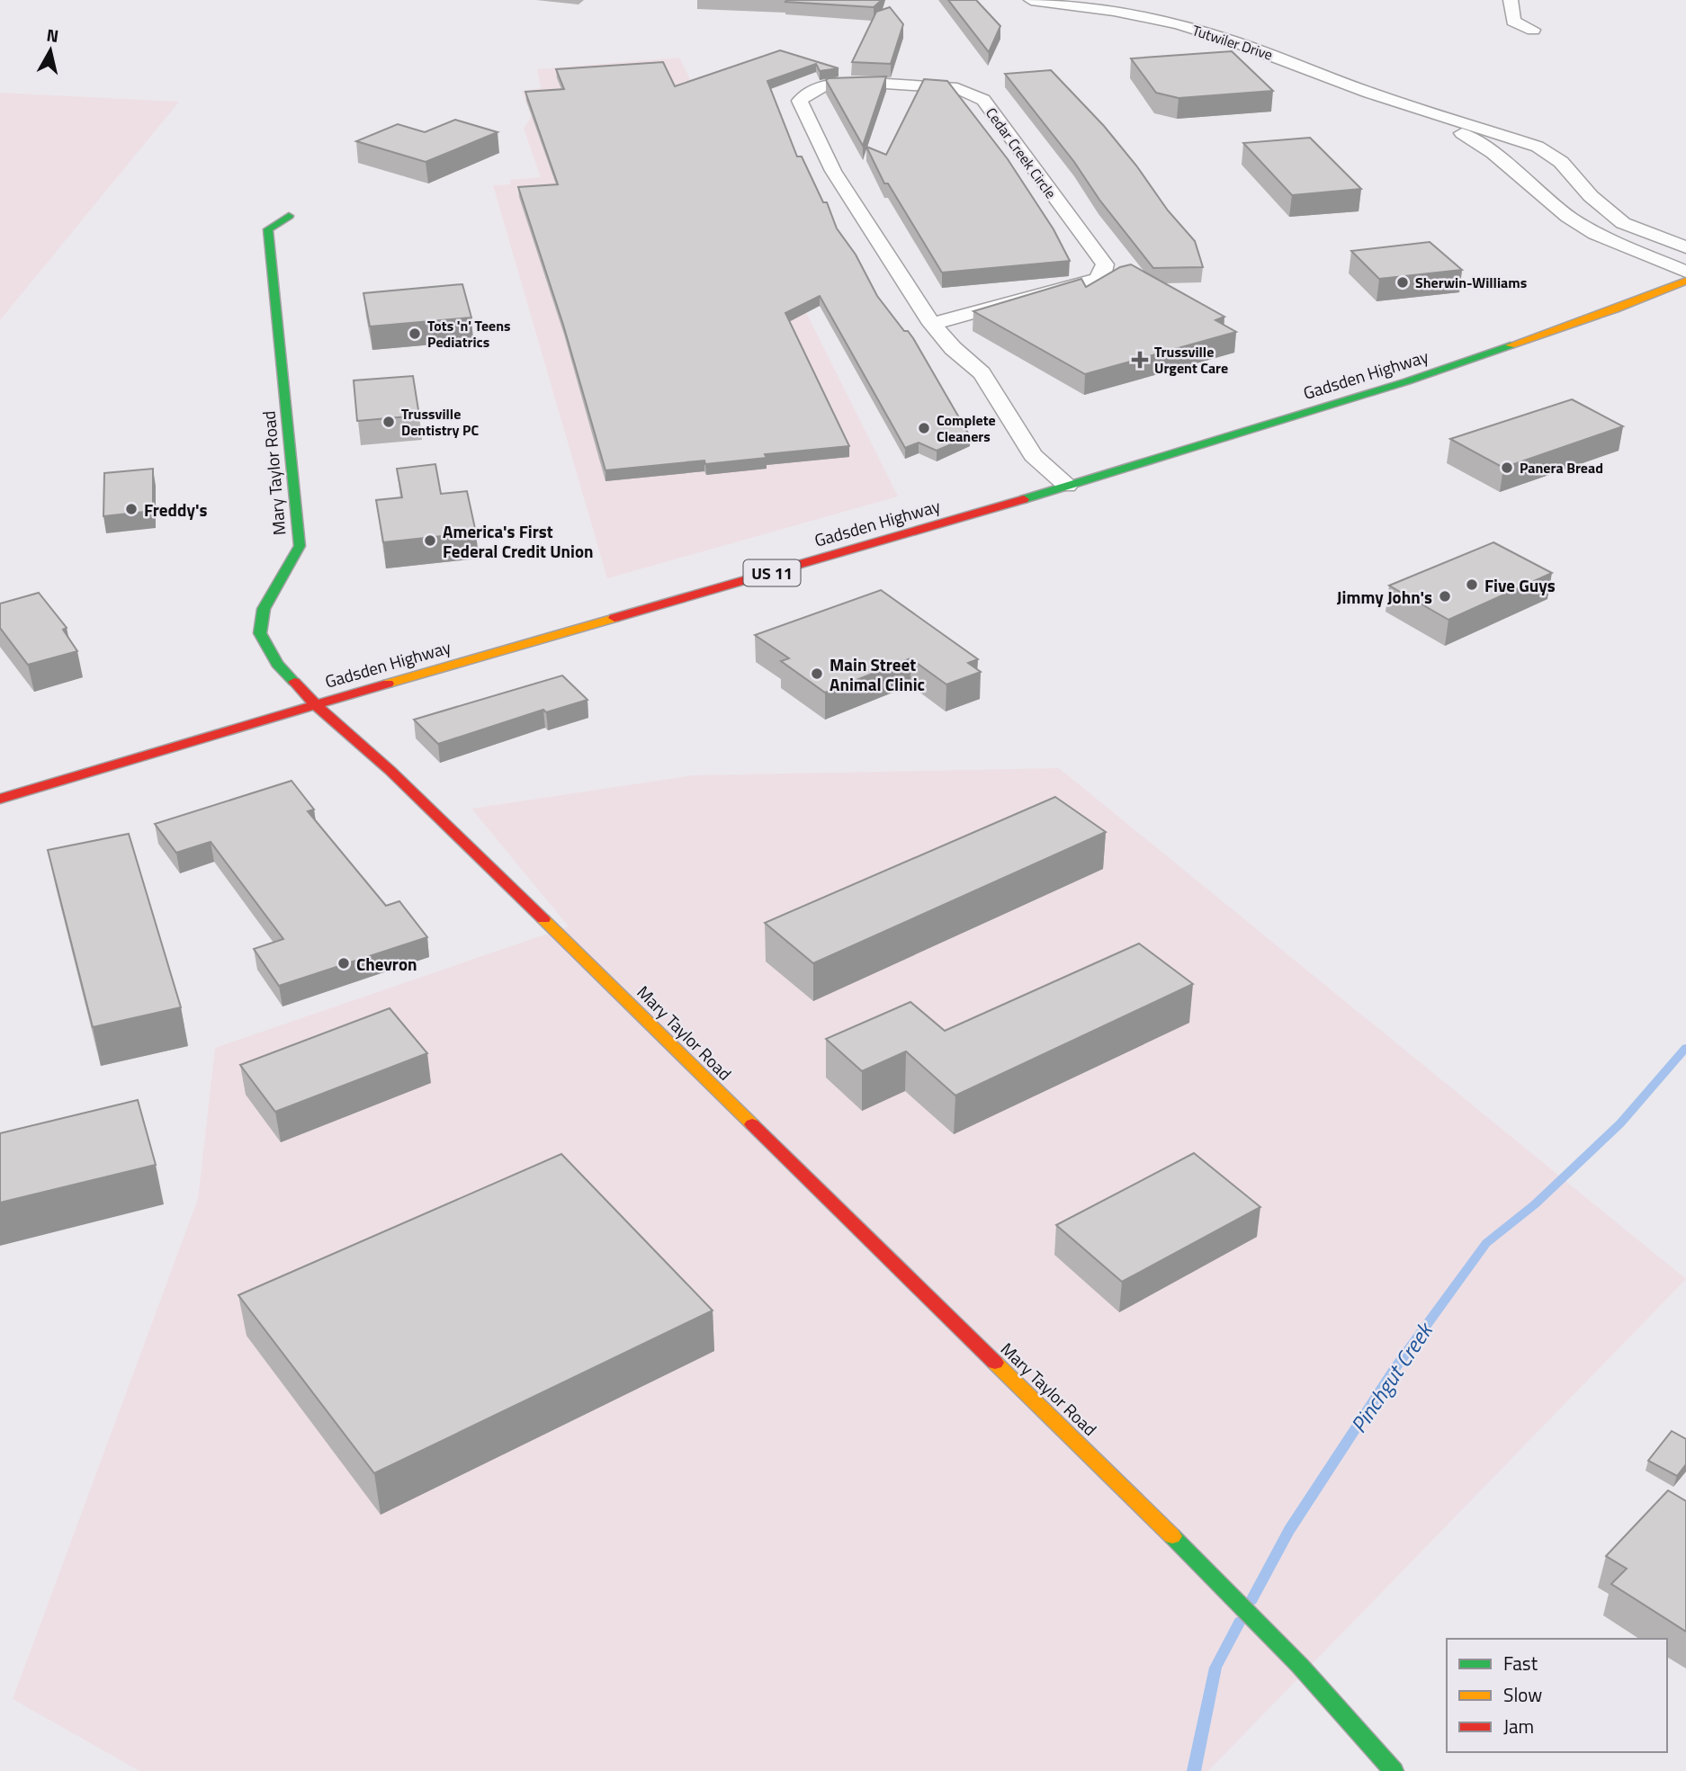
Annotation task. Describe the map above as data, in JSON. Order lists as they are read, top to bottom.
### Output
{
  "streets": {
    "street": [
      "Tutwiler Drive",
      "Cedar Creek Circle",
      "Gadsden Highway",
      "Mary Taylor Road",
      "US 11"
    ]
  },
  "crossings": [
    ["Cedar Creek Circle", "Gadsden Highway"],
    ["Gadsden Highway", "Mary Taylor Road"]
  ],
  "water": ["Pinchgut Creek"],
  "places": {
    "other": [
      "Sherwin-Williams",
      "Tots 'n' Teens Pediatrics",
      "Trussville Dentistry PC",
      "Complete Cleaners",
      "Panera Bread",
      "Freddy's",
      "America's First Federal Credit Union",
      "Five Guys",
      "Jimmy John's",
      "Main Street Animal Clinic",
      "Chevron"
    ],
    "health": ["Trussville Urgent Care"]
  },
  "legend": ["Fast", "Slow", "Jam"],
  "north": "top"
}
